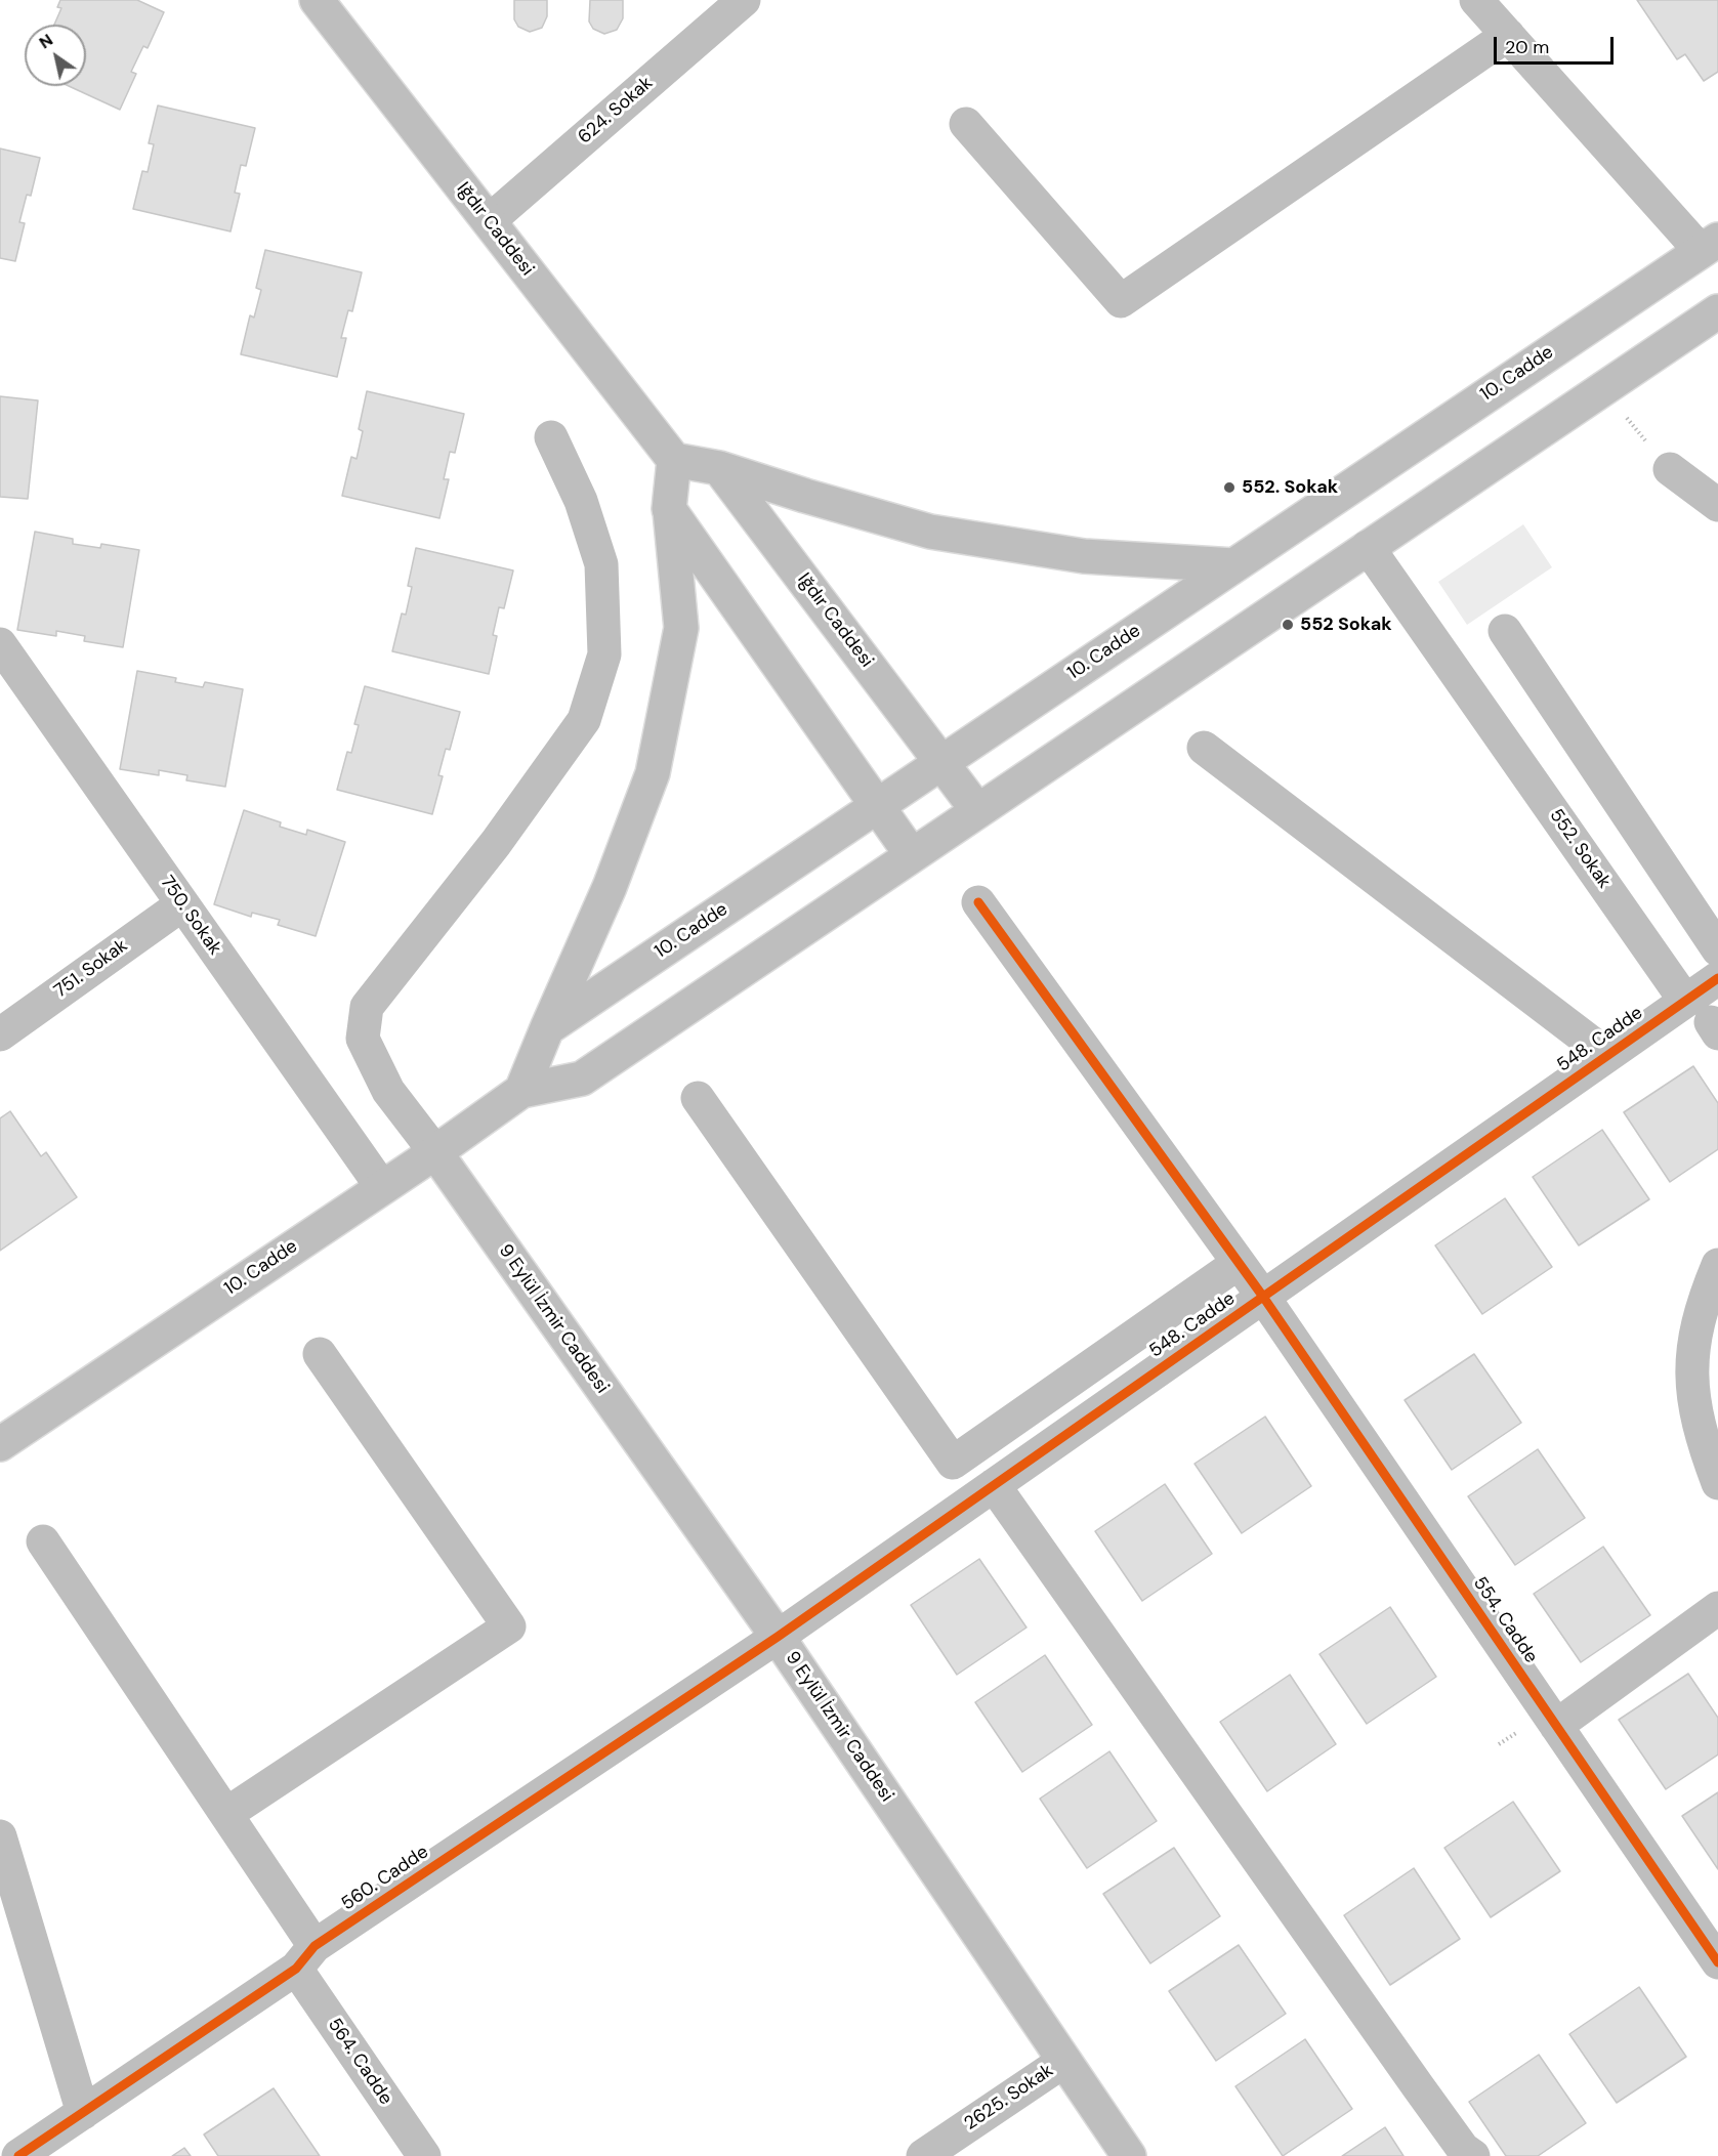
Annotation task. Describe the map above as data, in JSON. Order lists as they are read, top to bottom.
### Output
{
  "streets": {
    "street": [
      "624. Sokak",
      "Iğdır Caddesi",
      "10. Cadde",
      "552. Sokak",
      "750. Sokak",
      "751. Sokak",
      "548. Cadde",
      "9 Eylül İzmir Caddesi",
      "554. Cadde",
      "560. Cadde",
      "564. Cadde",
      "2625. Sokak"
    ]
  },
  "crossings": [
    ["624. Sokak", "Iğdır Caddesi"],
    ["Iğdır Caddesi", "10. Cadde"],
    ["10. Cadde", "552. Sokak"],
    ["10. Cadde", "750. Sokak"],
    ["10. Cadde", "9 Eylül İzmir Caddesi"],
    ["552. Sokak", "548. Cadde"],
    ["750. Sokak", "751. Sokak"],
    ["548. Cadde", "9 Eylül İzmir Caddesi"],
    ["548. Cadde", "554. Cadde"],
    ["548. Cadde", "560. Cadde"],
    ["9 Eylül İzmir Caddesi", "560. Cadde"],
    ["9 Eylül İzmir Caddesi", "2625. Sokak"],
    ["560. Cadde", "564. Cadde"]
  ],
  "places": ["552. Sokak", "552 Sokak"],
  "scale_bar": "20 m",
  "north": "top left"
}
